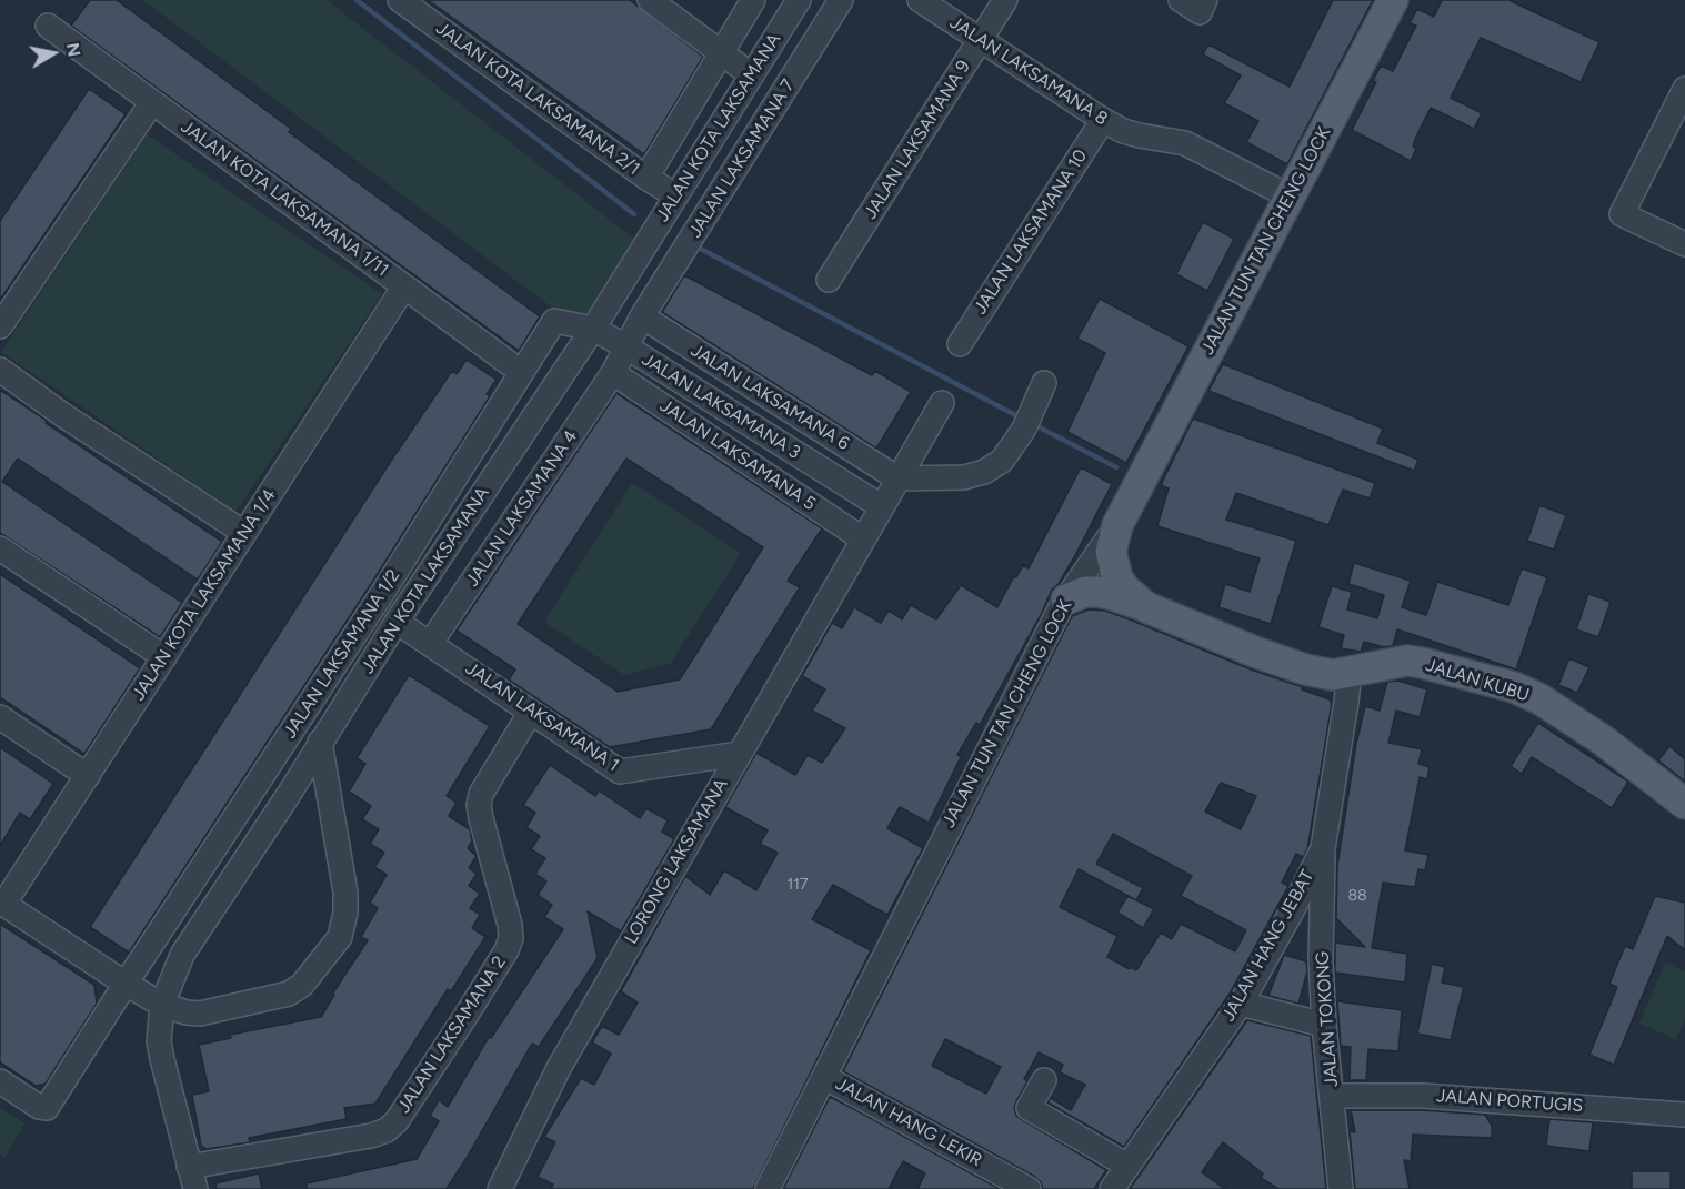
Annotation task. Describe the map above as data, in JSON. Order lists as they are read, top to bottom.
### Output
{
  "streets": {
    "main road": ["JALAN TUN TAN CHENG LOCK", "JALAN KUBU"],
    "street": [
      "JALAN LAKSAMANA 8",
      "JALAN KOTA LAKSAMANA 2/1",
      "JALAN KOTA LAKSAMANA",
      "JALAN LAKSAMANA 9",
      "JALAN LAKSAMANA 7",
      "JALAN KOTA LAKSAMANA 1/11",
      "JALAN LAKSAMANA 10",
      "JALAN LAKSAMANA 6",
      "JALAN LAKSAMANA 3",
      "JALAN LAKSAMANA 5",
      "JALAN LAKSAMANA 4",
      "JALAN KOTA LAKSAMANA 1/4",
      "JALAN LAKSAMANA 1/2",
      "JALAN LAKSAMANA 1",
      "LORONG LAKSAMANA",
      "JALAN HANG JEBAT",
      "JALAN TOKONG",
      "JALAN LAKSAMANA 2",
      "JALAN PORTUGIS",
      "JALAN HANG LEKIR"
    ]
  },
  "crossings": [
    ["JALAN LAKSAMANA 8", "JALAN LAKSAMANA 9"],
    ["JALAN LAKSAMANA 8", "JALAN LAKSAMANA 10"],
    ["JALAN LAKSAMANA 8", "JALAN TUN TAN CHENG LOCK"],
    ["JALAN KOTA LAKSAMANA 2/1", "JALAN KOTA LAKSAMANA"],
    ["JALAN KOTA LAKSAMANA", "JALAN LAKSAMANA 3"],
    ["JALAN KOTA LAKSAMANA", "JALAN LAKSAMANA 1"],
    ["JALAN KOTA LAKSAMANA", "JALAN LAKSAMANA 2"],
    ["JALAN LAKSAMANA 7", "JALAN LAKSAMANA 6"],
    ["JALAN LAKSAMANA 7", "JALAN LAKSAMANA 3"],
    ["JALAN LAKSAMANA 7", "JALAN LAKSAMANA 4"],
    ["JALAN KOTA LAKSAMANA 1/11", "JALAN KOTA LAKSAMANA 1/4"],
    ["JALAN KOTA LAKSAMANA 1/11", "JALAN LAKSAMANA 1/2"],
    ["JALAN TUN TAN CHENG LOCK", "JALAN KUBU"],
    ["JALAN TUN TAN CHENG LOCK", "JALAN HANG LEKIR"],
    ["JALAN LAKSAMANA 6", "LORONG LAKSAMANA"],
    ["JALAN LAKSAMANA 3", "JALAN LAKSAMANA 4"],
    ["JALAN LAKSAMANA 3", "JALAN LAKSAMANA 1/2"],
    ["JALAN LAKSAMANA 3", "LORONG LAKSAMANA"],
    ["JALAN LAKSAMANA 5", "JALAN LAKSAMANA 4"],
    ["JALAN LAKSAMANA 5", "LORONG LAKSAMANA"],
    ["JALAN LAKSAMANA 4", "JALAN LAKSAMANA 1"],
    ["JALAN KUBU", "JALAN HANG JEBAT"],
    ["JALAN LAKSAMANA 1", "LORONG LAKSAMANA"],
    ["JALAN LAKSAMANA 1", "JALAN LAKSAMANA 2"],
    ["JALAN HANG JEBAT", "JALAN TOKONG"],
    ["JALAN TOKONG", "JALAN PORTUGIS"]
  ],
  "house_numbers": ["117", "88"],
  "north": "right"
}
